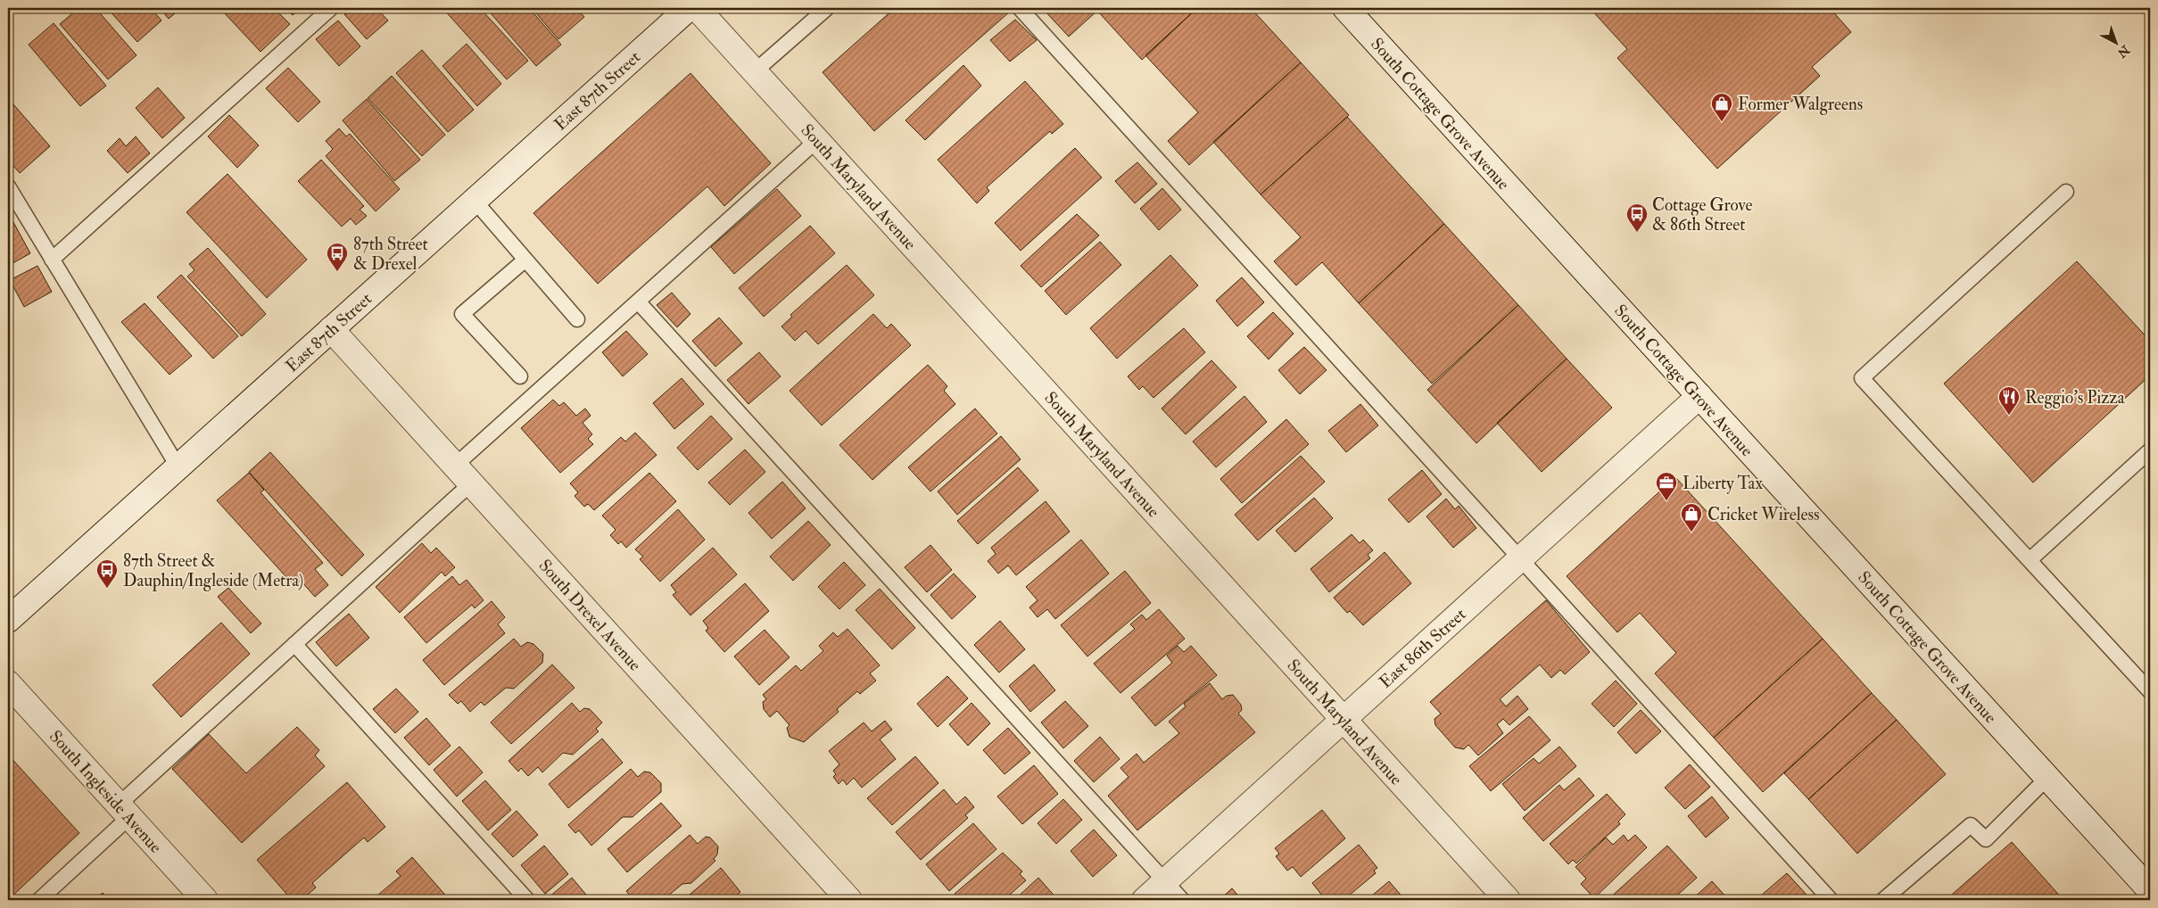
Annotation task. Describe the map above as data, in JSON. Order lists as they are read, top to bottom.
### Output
{
  "streets": {
    "street": [
      "East 87th Street",
      "South Cottage Grove Avenue",
      "South Maryland Avenue",
      "South Drexel Avenue",
      "East 86th Street",
      "South Ingleside Avenue"
    ]
  },
  "crossings": [
    ["East 87th Street", "South Maryland Avenue"],
    ["East 87th Street", "South Drexel Avenue"],
    ["South Cottage Grove Avenue", "East 86th Street"],
    ["South Maryland Avenue", "East 86th Street"]
  ],
  "places": {
    "shop": ["Former Walgreens", "Cricket Wireless"],
    "bus stop": ["Cottage Grove & 86th Street", "87th Street & Drexel", "87th Street & Dauphin/Ingleside (Metra)"],
    "restaurant": ["Reggio's Pizza"],
    "office": ["Liberty Tax"]
  },
  "north": "bottom right"
}
